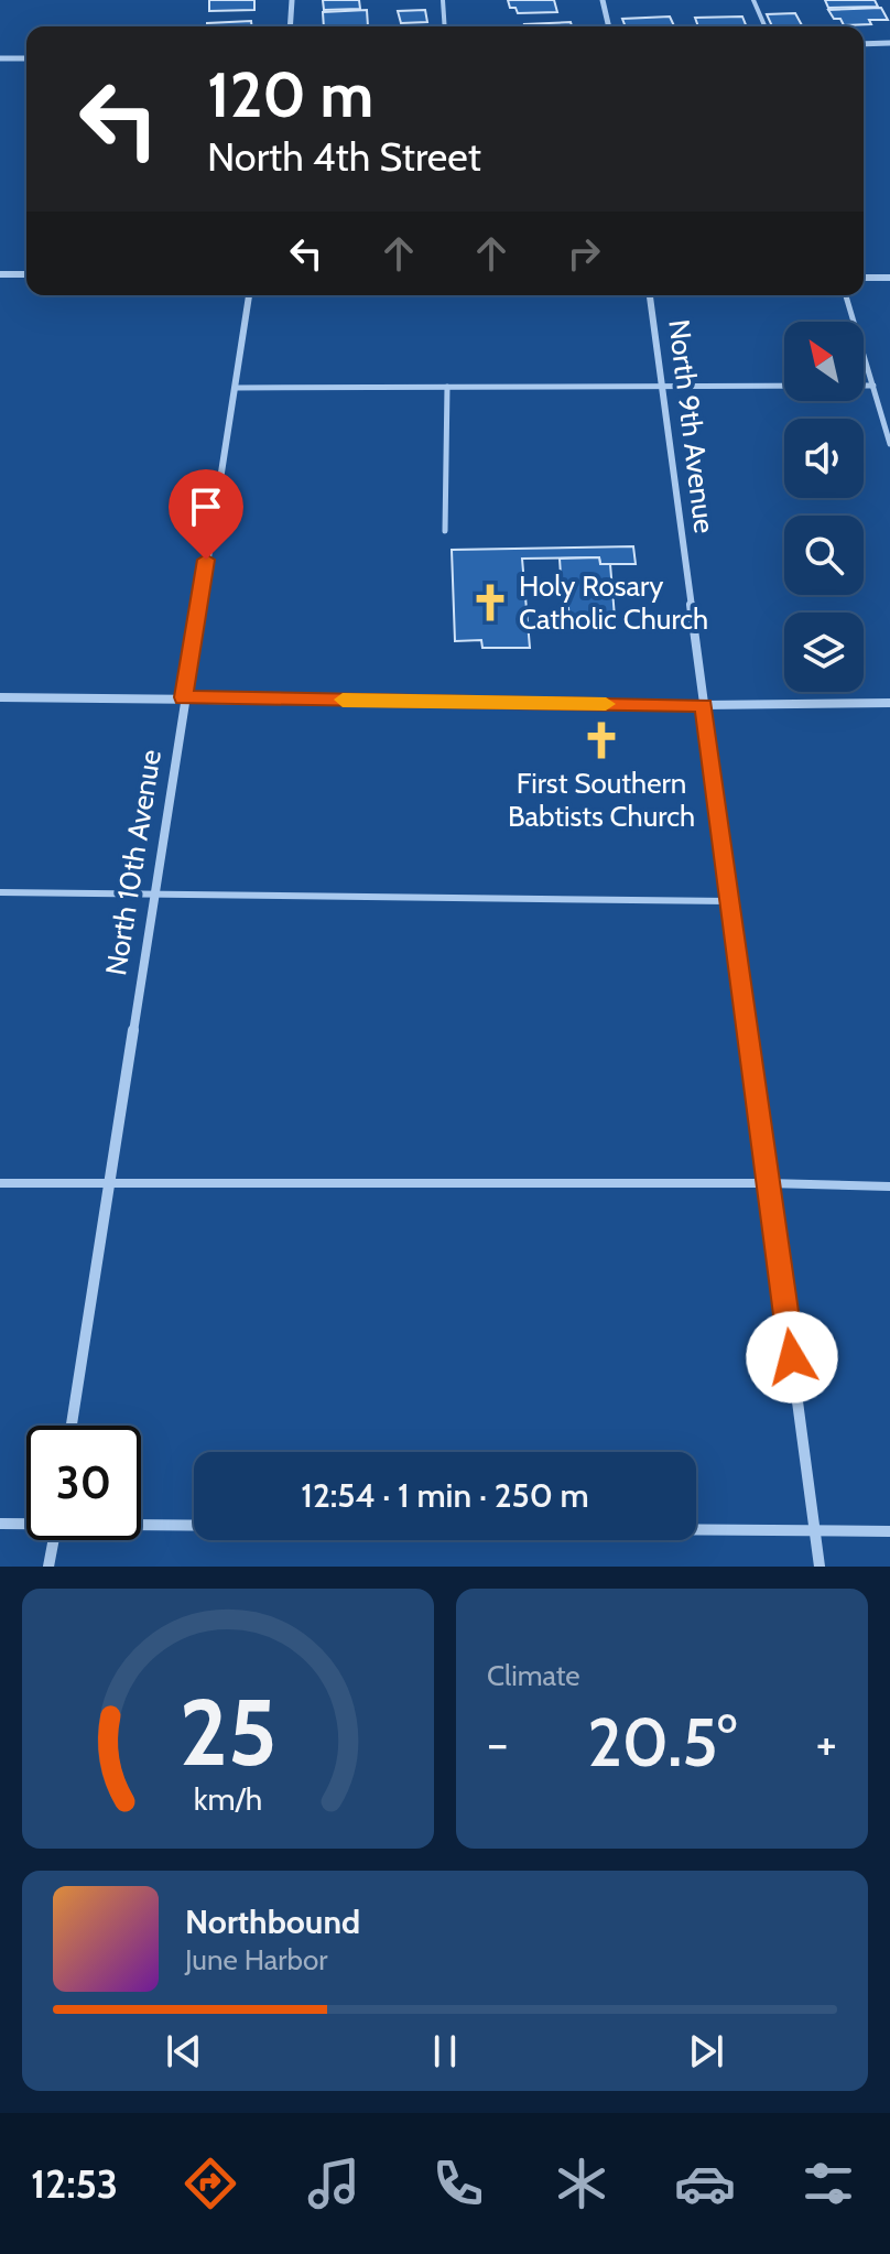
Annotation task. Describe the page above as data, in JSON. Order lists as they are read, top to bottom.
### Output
{
  "streets": {
    "street": ["North 9th Avenue", "North 10th Avenue"]
  },
  "places": {
    "church": ["Holy Rosary Catholic Church", "First Southern Babtists Church"]
  },
  "north": "top left",
  "page": {
    "turn": ["120 m", "North 4th Street"],
    "limit": "30",
    "trip": "12:54 · 1 min · 250 m",
    "tile": "Climate",
    "heat": ["−", "20.5°", "+"],
    "song": ["Northbound", "June Harbor"],
    "tabs": "12:53",
    "gauge": ["25", "km/h"]
  }
}
